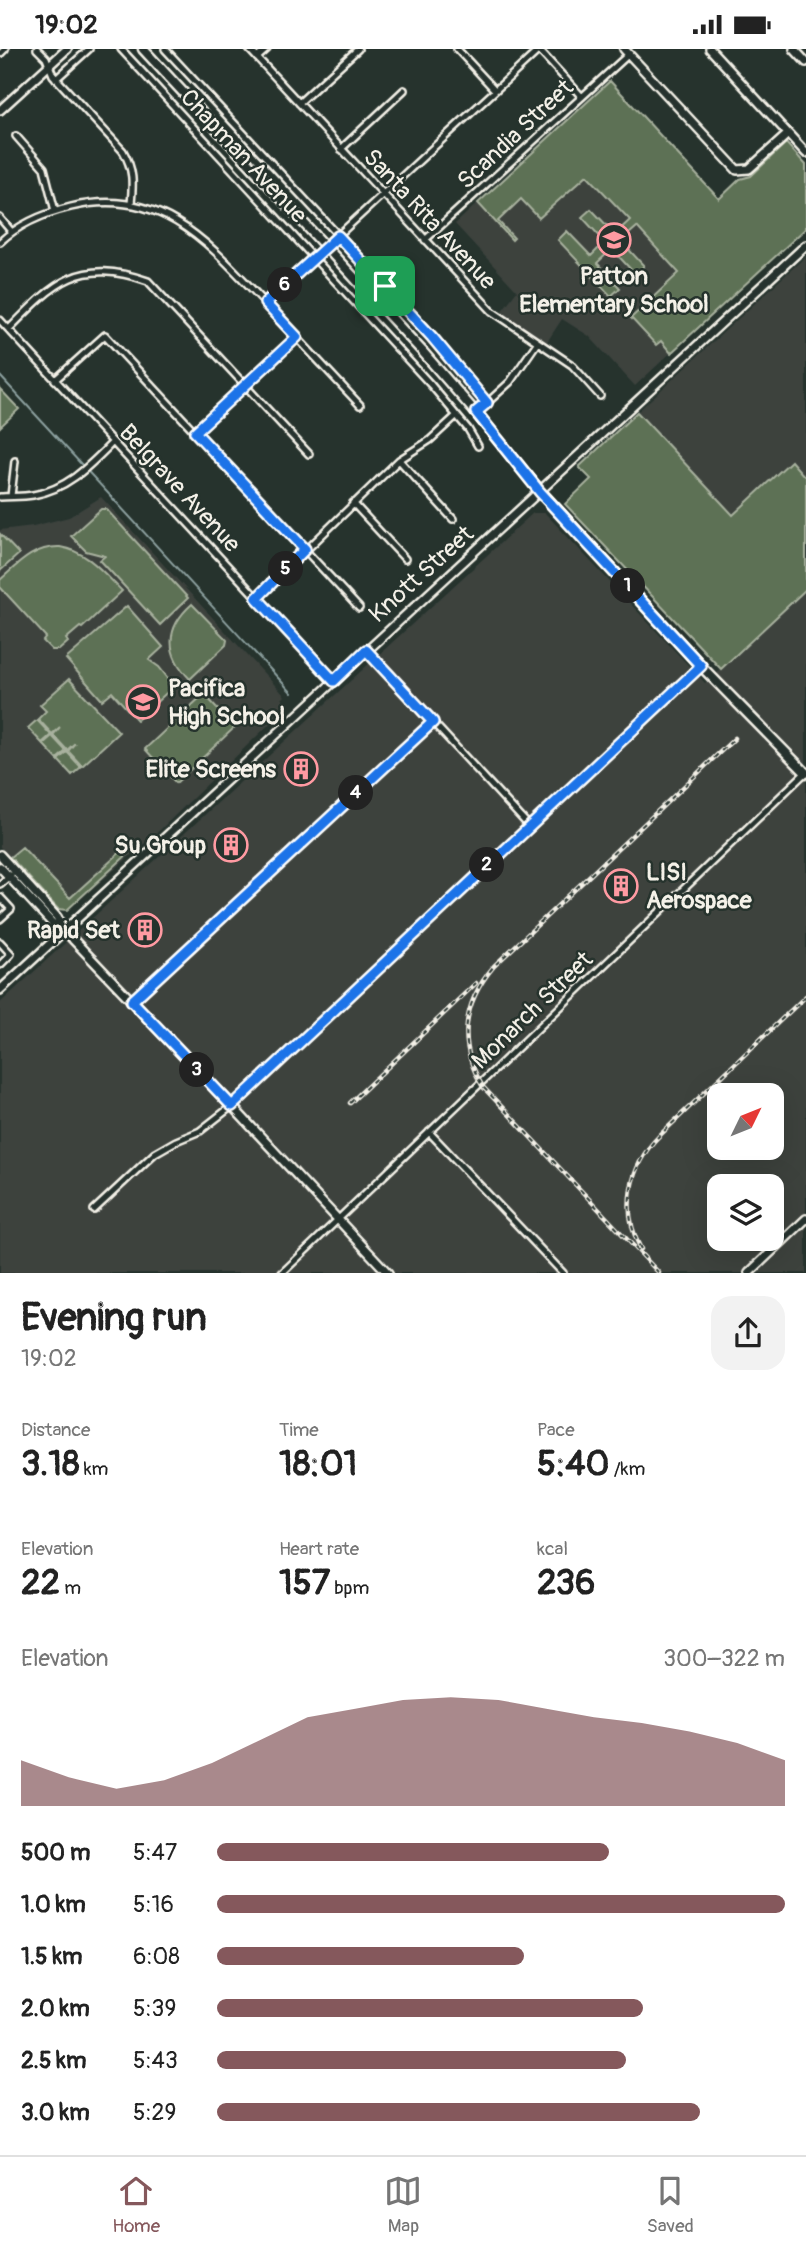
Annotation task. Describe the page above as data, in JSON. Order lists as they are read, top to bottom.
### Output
{
  "streets": {
    "main road": ["Knott Street"],
    "street": [
      "Scandia Street",
      "Chapman Avenue",
      "Santa Rita Avenue",
      "Belgrave Avenue",
      "Monarch Street"
    ]
  },
  "crossings": [
    ["Scandia Street", "Santa Rita Avenue"],
    ["Belgrave Avenue", "Knott Street"]
  ],
  "places": {
    "school or university": ["Patton Elementary School", "Pacifica High School"],
    "building": [
      "Elite Screens",
      "Su Group",
      "LISI Aerospace",
      "Rapid Set"
    ]
  },
  "north": "top right",
  "page": {
    "status": "19:02",
    "pins": [
      "6",
      "5",
      "1",
      "4",
      "2",
      "3"
    ],
    "heading": ["Evening run", "19:02"],
    "stats": [
      ["Distance", "3.18 km"],
      ["Time", "18:01"],
      ["Pace", "5:40 /km"],
      ["Elevation", "22 m"],
      ["Heart rate", "157 bpm"],
      ["kcal", "236"]
    ],
    "chart": ["Elevation", "300–322 m"],
    "list": [
      {
        "name": "500 m",
        "note": "5:47"
      },
      {
        "name": "1.0 km",
        "note": "5:16"
      },
      {
        "name": "1.5 km",
        "note": "6:08"
      },
      {
        "name": "2.0 km",
        "note": "5:39"
      },
      {
        "name": "2.5 km",
        "note": "5:43"
      },
      {
        "name": "3.0 km",
        "note": "5:29"
      }
    ],
    "tabs": ["Home", "Map", "Saved"]
  }
}
